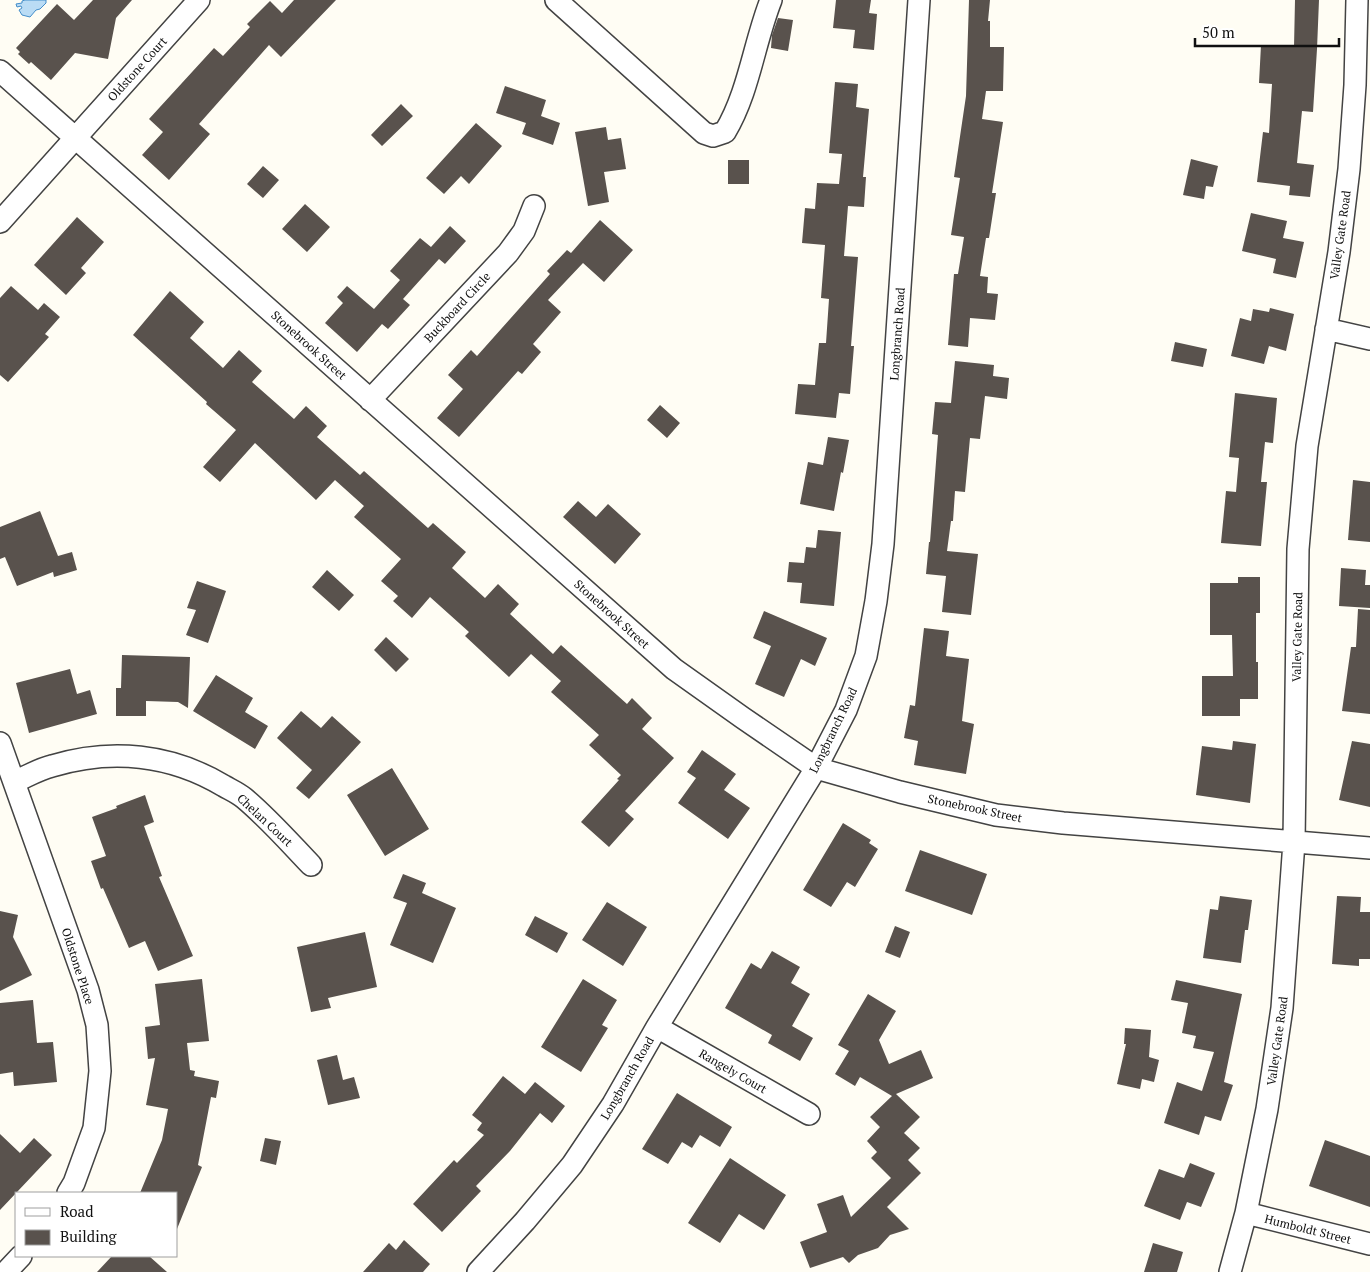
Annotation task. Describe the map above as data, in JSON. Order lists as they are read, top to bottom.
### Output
{
  "streets": {
    "street": [
      "Oldstone Court",
      "Valley Gate Road",
      "Buckboard Circle",
      "Longbranch Road",
      "Stonebrook Street",
      "Chelan Court",
      "Oldstone Place",
      "Rangely Court",
      "Humboldt Street"
    ]
  },
  "crossings": [
    ["Oldstone Court", "Stonebrook Street"],
    ["Valley Gate Road", "Stonebrook Street"],
    ["Valley Gate Road", "Humboldt Street"],
    ["Buckboard Circle", "Stonebrook Street"],
    ["Longbranch Road", "Stonebrook Street"],
    ["Longbranch Road", "Rangely Court"],
    ["Chelan Court", "Oldstone Place"]
  ],
  "legend": ["Road", "Building"],
  "scale_bar": "50 m"
}
